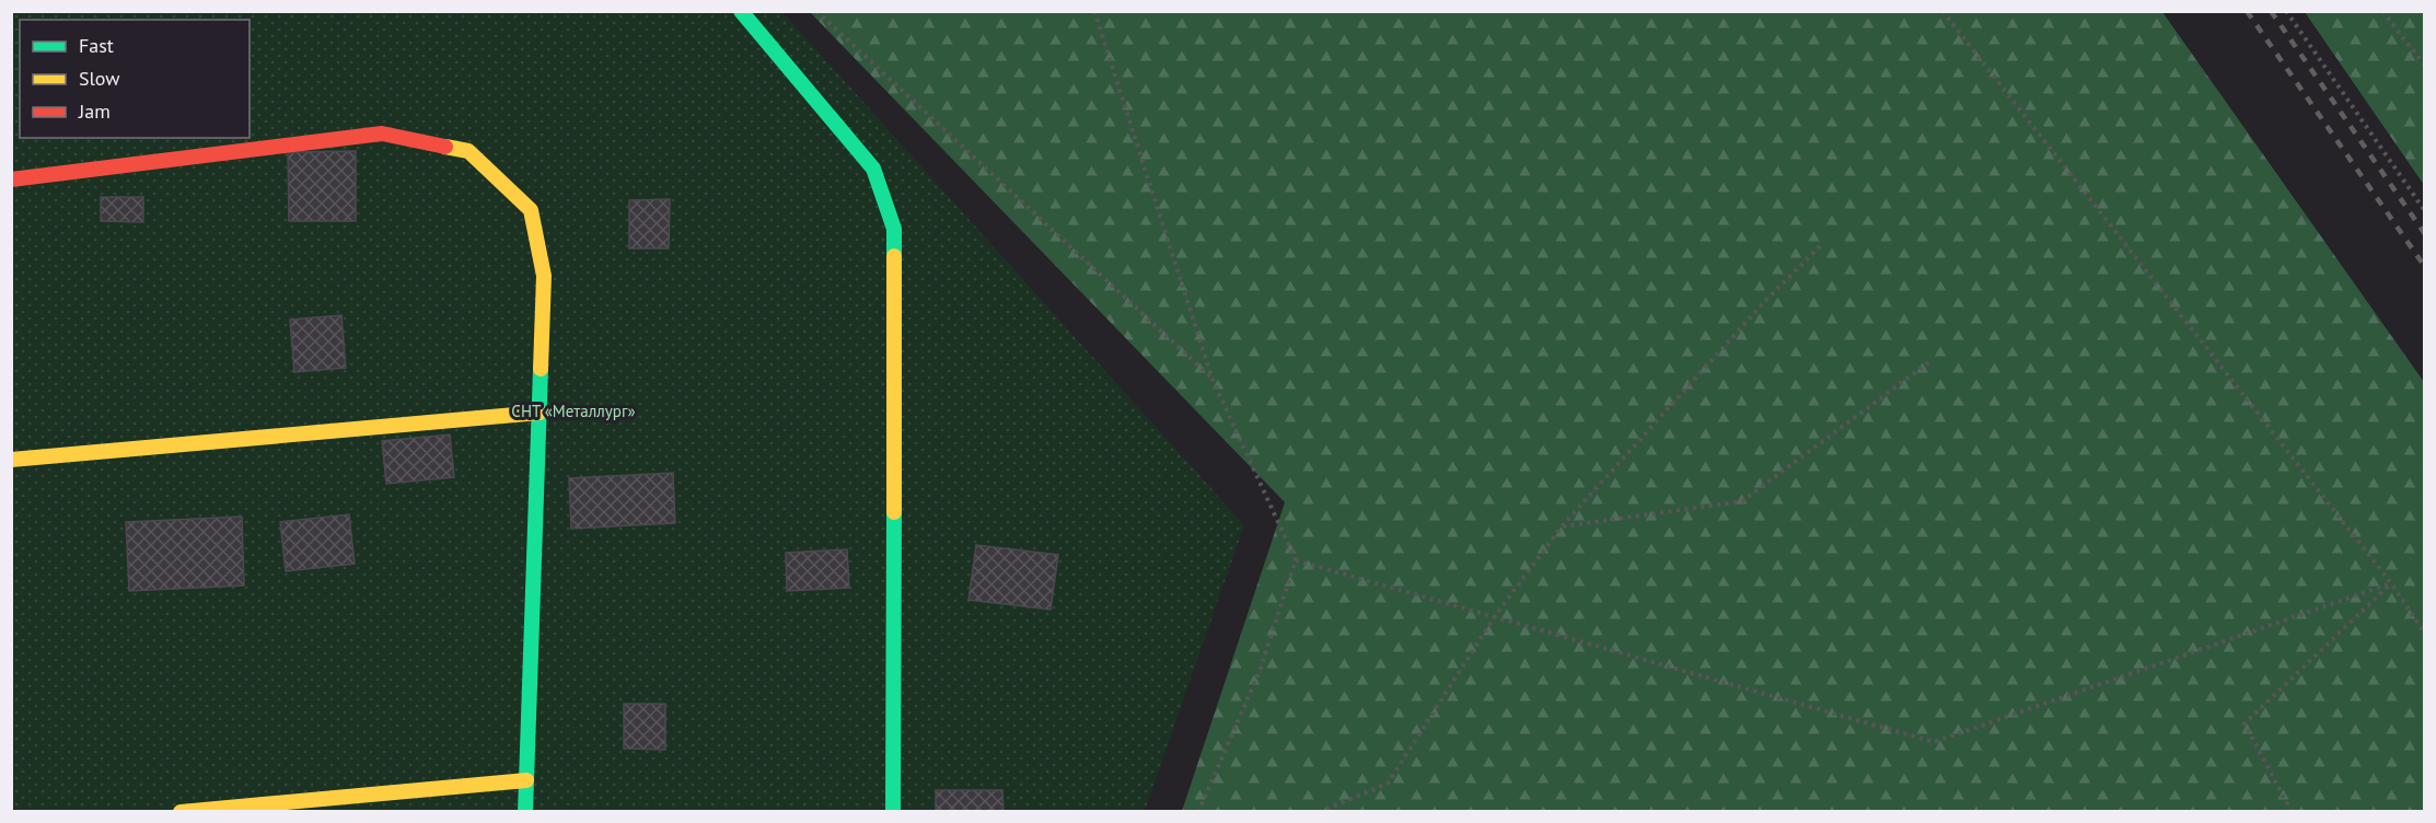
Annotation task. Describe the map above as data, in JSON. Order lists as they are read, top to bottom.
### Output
{
  "parks": ["СНТ «Металлург»"],
  "legend": ["Fast", "Slow", "Jam"]
}
